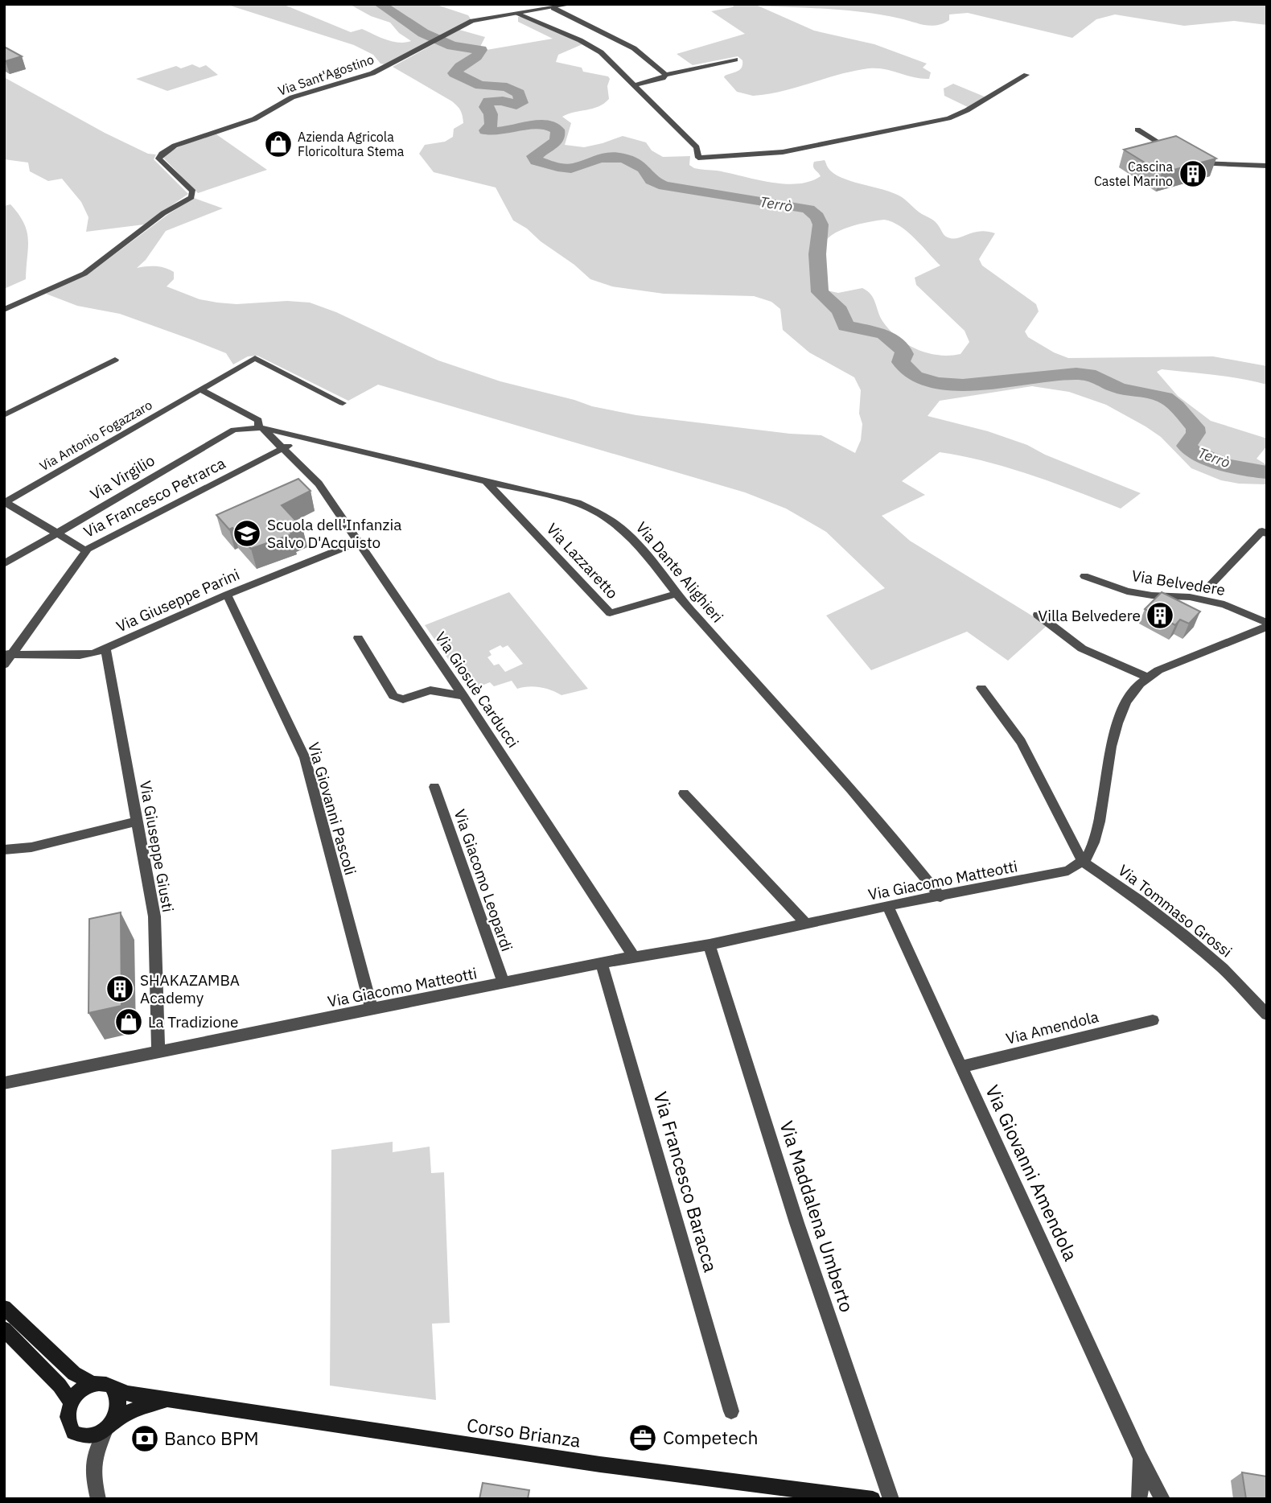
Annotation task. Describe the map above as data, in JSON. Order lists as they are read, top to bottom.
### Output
{
  "streets": {
    "main road": ["Corso Brianza"],
    "street": [
      "Via Sant'Agostino",
      "Via Antonio Fogazzaro",
      "Via Virgilio",
      "Via Francesco Petrarca",
      "Via Lazzaretto",
      "Via Dante Alighieri",
      "Via Belvedere",
      "Via Giuseppe Parini",
      "Via Giosuè Carducci",
      "Via Giovanni Pascoli",
      "Via Giuseppe Giusti",
      "Via Giacomo Leopardi",
      "Via Giacomo Matteotti",
      "Via Tommaso Grossi",
      "Via Amendola",
      "Via Giovanni Amendola",
      "Via Francesco Baracca",
      "Via Maddalena Umberto"
    ]
  },
  "crossings": [
    ["Via Virgilio", "Via Dante Alighieri"],
    ["Via Virgilio", "Via Giosuè Carducci"],
    ["Via Francesco Petrarca", "Via Dante Alighieri"],
    ["Via Francesco Petrarca", "Via Giuseppe Parini"],
    ["Via Francesco Petrarca", "Via Giosuè Carducci"],
    ["Via Lazzaretto", "Via Dante Alighieri"],
    ["Via Dante Alighieri", "Via Giosuè Carducci"],
    ["Via Dante Alighieri", "Via Giacomo Matteotti"],
    ["Via Giuseppe Parini", "Via Giosuè Carducci"],
    ["Via Giuseppe Parini", "Via Giovanni Pascoli"],
    ["Via Giuseppe Parini", "Via Giuseppe Giusti"],
    ["Via Giosuè Carducci", "Via Giacomo Matteotti"],
    ["Via Giovanni Pascoli", "Via Giacomo Matteotti"],
    ["Via Giuseppe Giusti", "Via Giacomo Matteotti"],
    ["Via Giacomo Leopardi", "Via Giacomo Matteotti"],
    ["Via Giacomo Matteotti", "Via Tommaso Grossi"],
    ["Via Giacomo Matteotti", "Via Giovanni Amendola"],
    ["Via Giacomo Matteotti", "Via Francesco Baracca"],
    ["Via Giacomo Matteotti", "Via Maddalena Umberto"],
    ["Via Amendola", "Via Giovanni Amendola"]
  ],
  "water": ["Terrò"],
  "places": {
    "shop": ["Azienda Agricola Floricoltura Stema", "La Tradizione"],
    "building": ["Cascina Castel Marino", "Villa Belvedere", "SHAKAZAMBA Academy"],
    "school or university": ["Scuola dell'Infanzia Salvo D'Acquisto"],
    "office": ["Competech"],
    "bank": ["Banco BPM"]
  }
}
